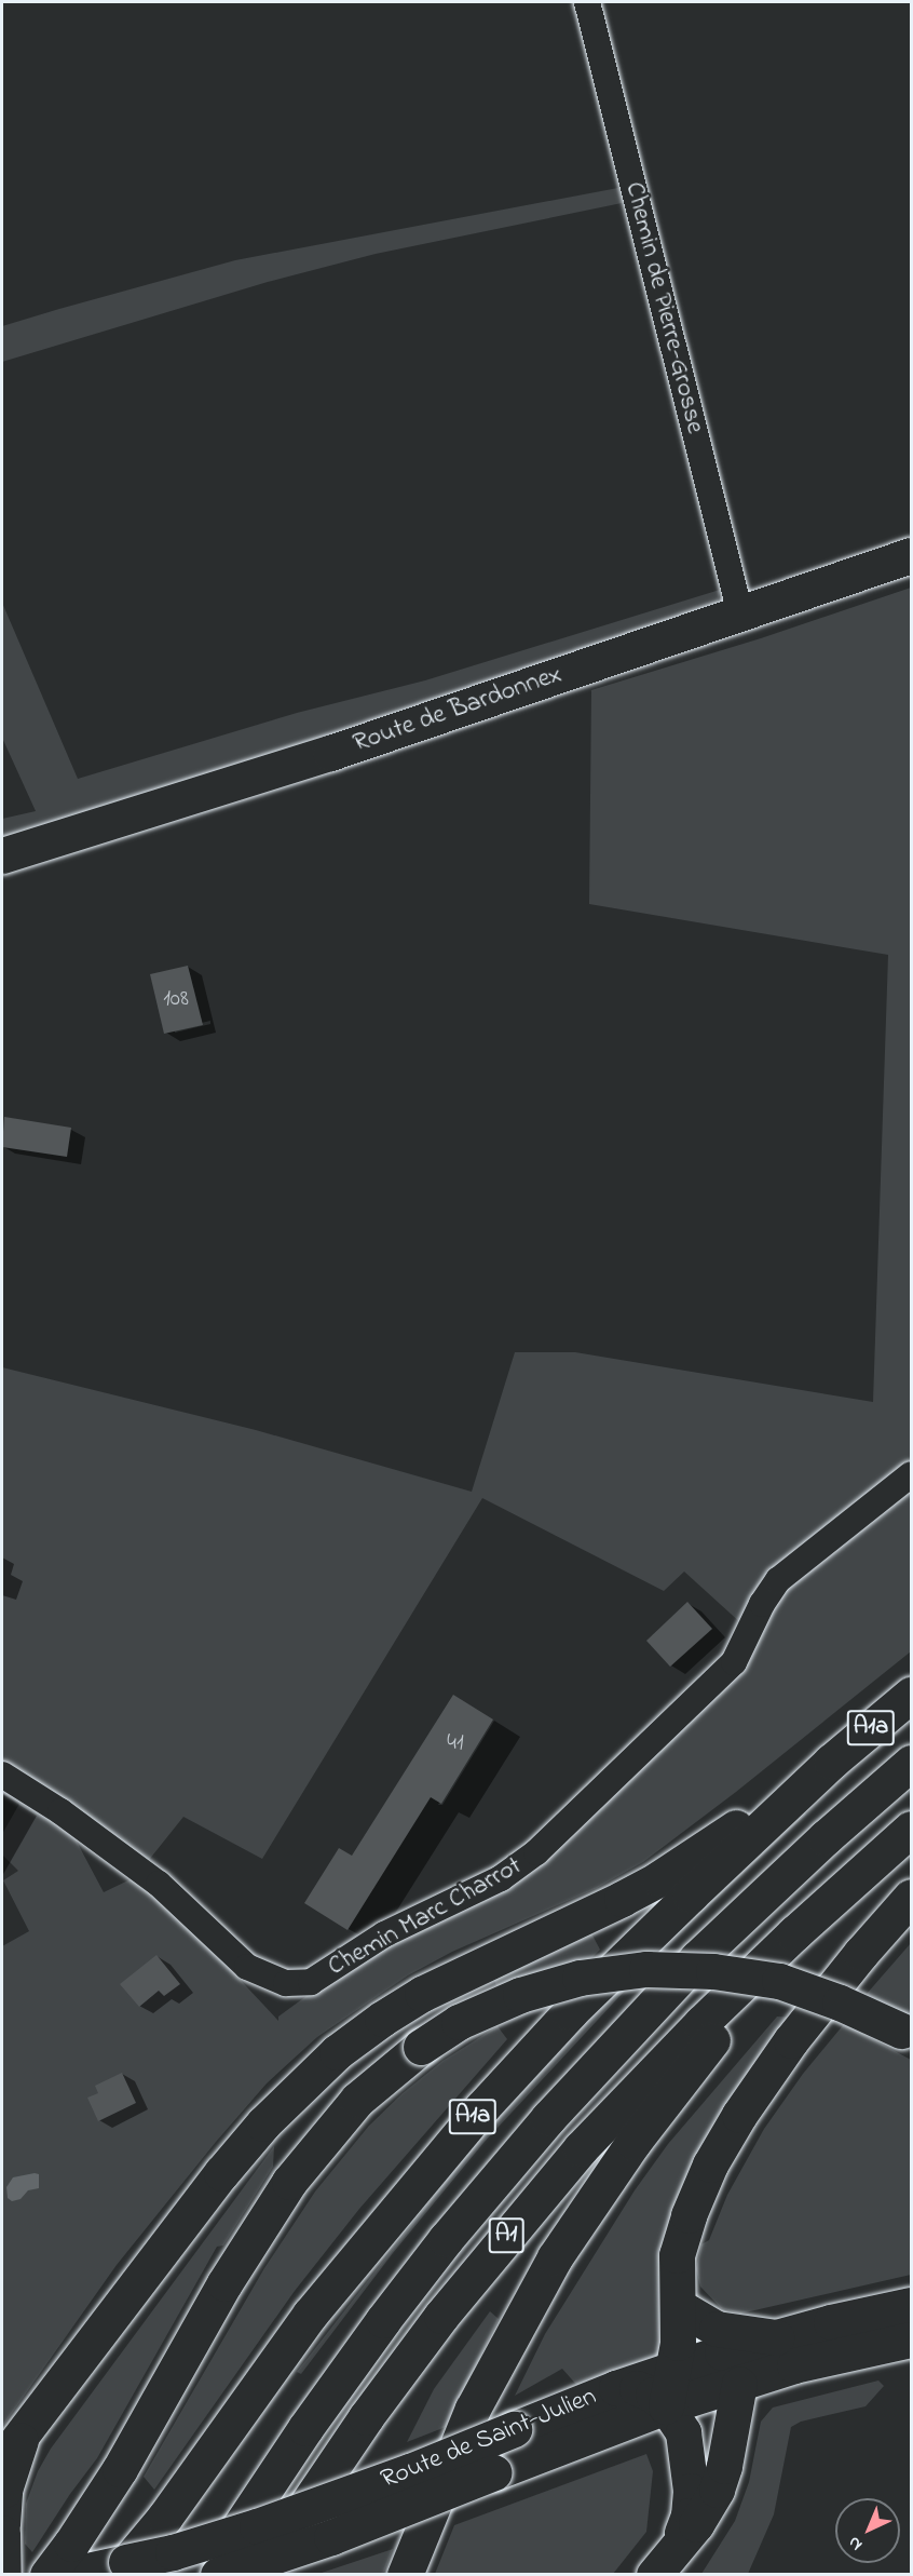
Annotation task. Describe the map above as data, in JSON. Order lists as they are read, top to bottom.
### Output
{
  "streets": {
    "main road": [
      "Route de Bardonnex",
      "A1a",
      "A1",
      "Route de Saint-Julien"
    ],
    "street": ["Chemin de Pierre-Grosse", "Chemin Marc Charrot"]
  },
  "crossings": [
    ["Chemin de Pierre-Grosse", "Route de Bardonnex"]
  ],
  "house_numbers": ["108", "41"],
  "north": "bottom left"
}
